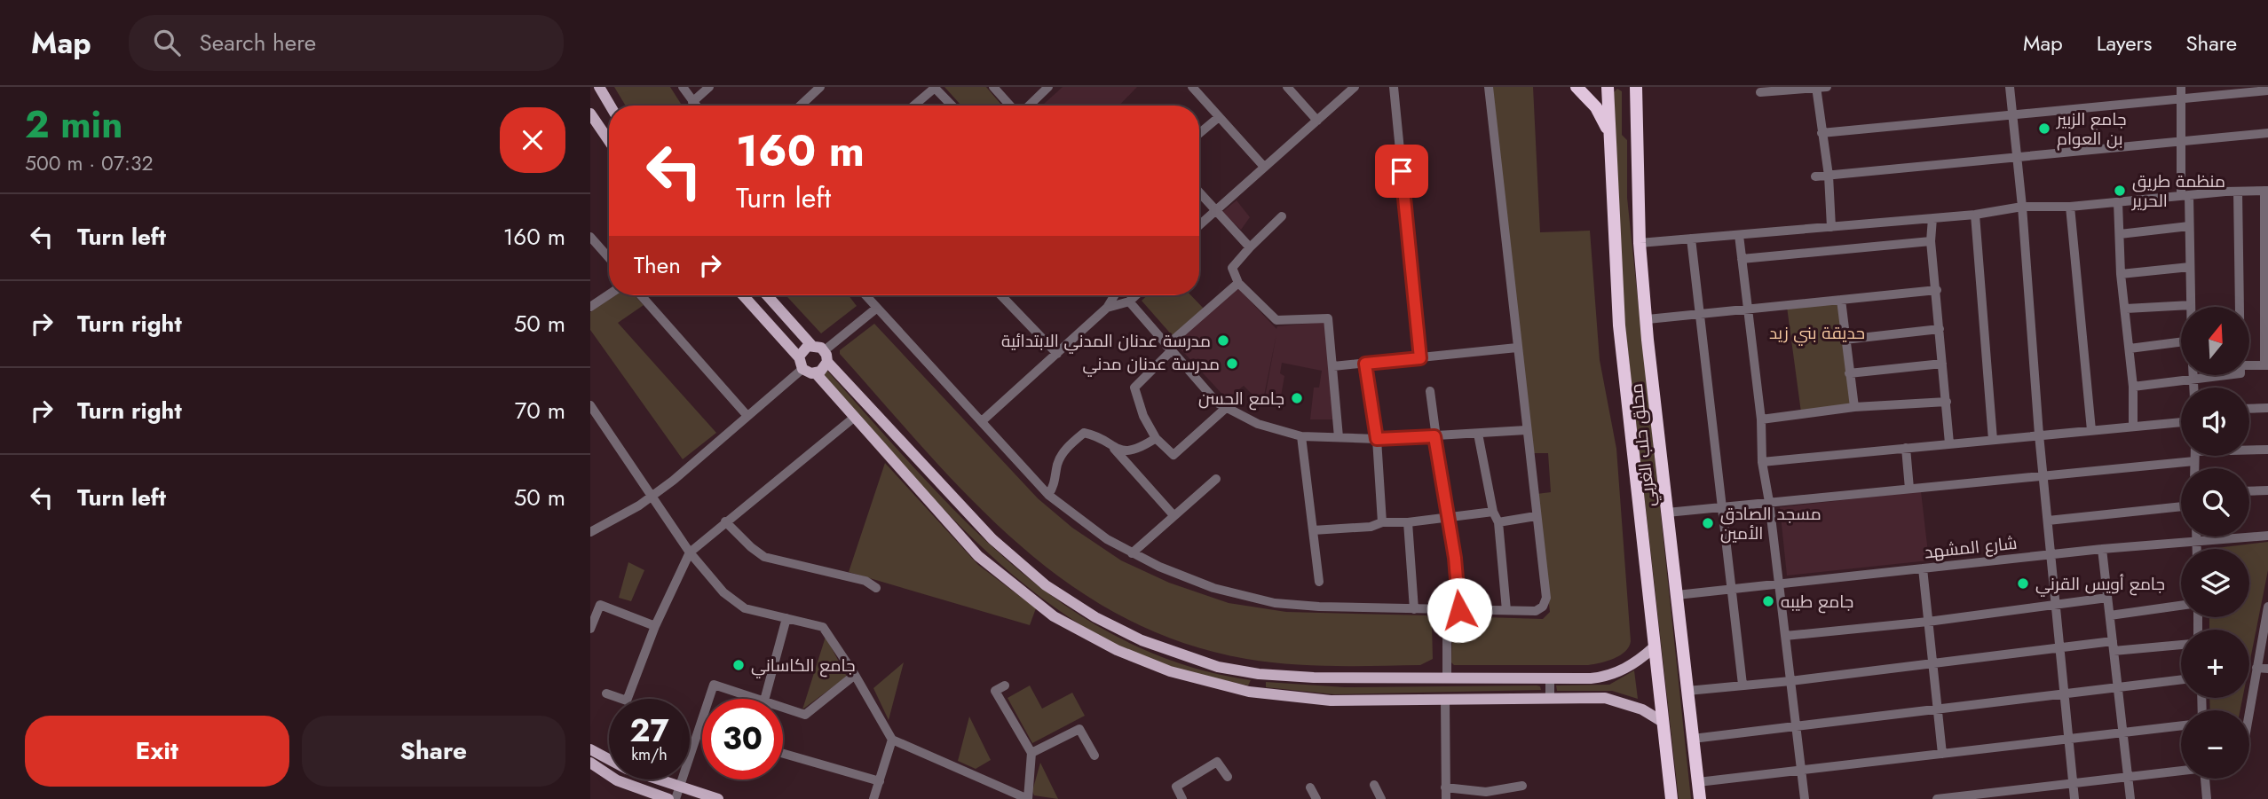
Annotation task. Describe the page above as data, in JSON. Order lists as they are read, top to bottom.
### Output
{
  "streets": {
    "highway": ["محلق حلب الغربي"],
    "street": ["شارع المشهد"]
  },
  "crossings": [
    ["محلق حلب الغربي", "شارع المشهد"]
  ],
  "parks": ["حديقة بني زيد"],
  "places": [
    "جامع الزبير بن العوام",
    "منظمة طريق الحرير",
    "مدرسة عدنان المدني الابتدائية",
    "مدرسة عدنان مدني",
    "جامع الحسن",
    "مسجد الصادق الأمين",
    "جامع أويس القرني",
    "جامع طيبه",
    "جامع الكاساني"
  ],
  "north": "top",
  "page": {
    "header": "Map",
    "search": "Search here",
    "nav": ["Map", "Layers", "Share"],
    "heading": ["2 min", "500 m · 07:32"],
    "turn": ["160 m", "Turn left"],
    "list": [
      {
        "name": "Turn left",
        "value": "160 m"
      },
      {
        "name": "Turn right",
        "value": "50 m"
      },
      {
        "name": "Turn right",
        "value": "70 m"
      },
      {
        "name": "Turn left",
        "value": "50 m"
      }
    ],
    "then": "Then",
    "map_buttons": ["+", "−"],
    "speed": "27 km/h",
    "limit": "30",
    "buttons": ["Exit", "Share"]
  }
}
